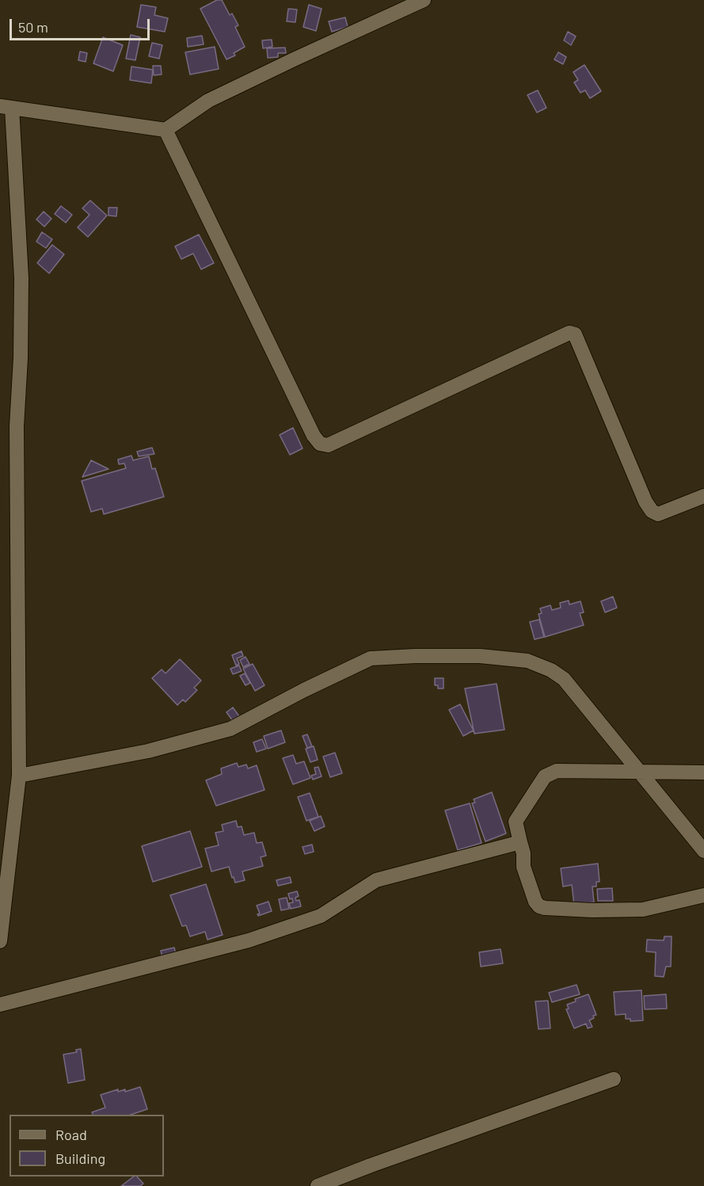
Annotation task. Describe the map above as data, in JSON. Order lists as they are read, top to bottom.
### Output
{
  "legend": ["Road", "Building"],
  "scale_bar": "50 m"
}
